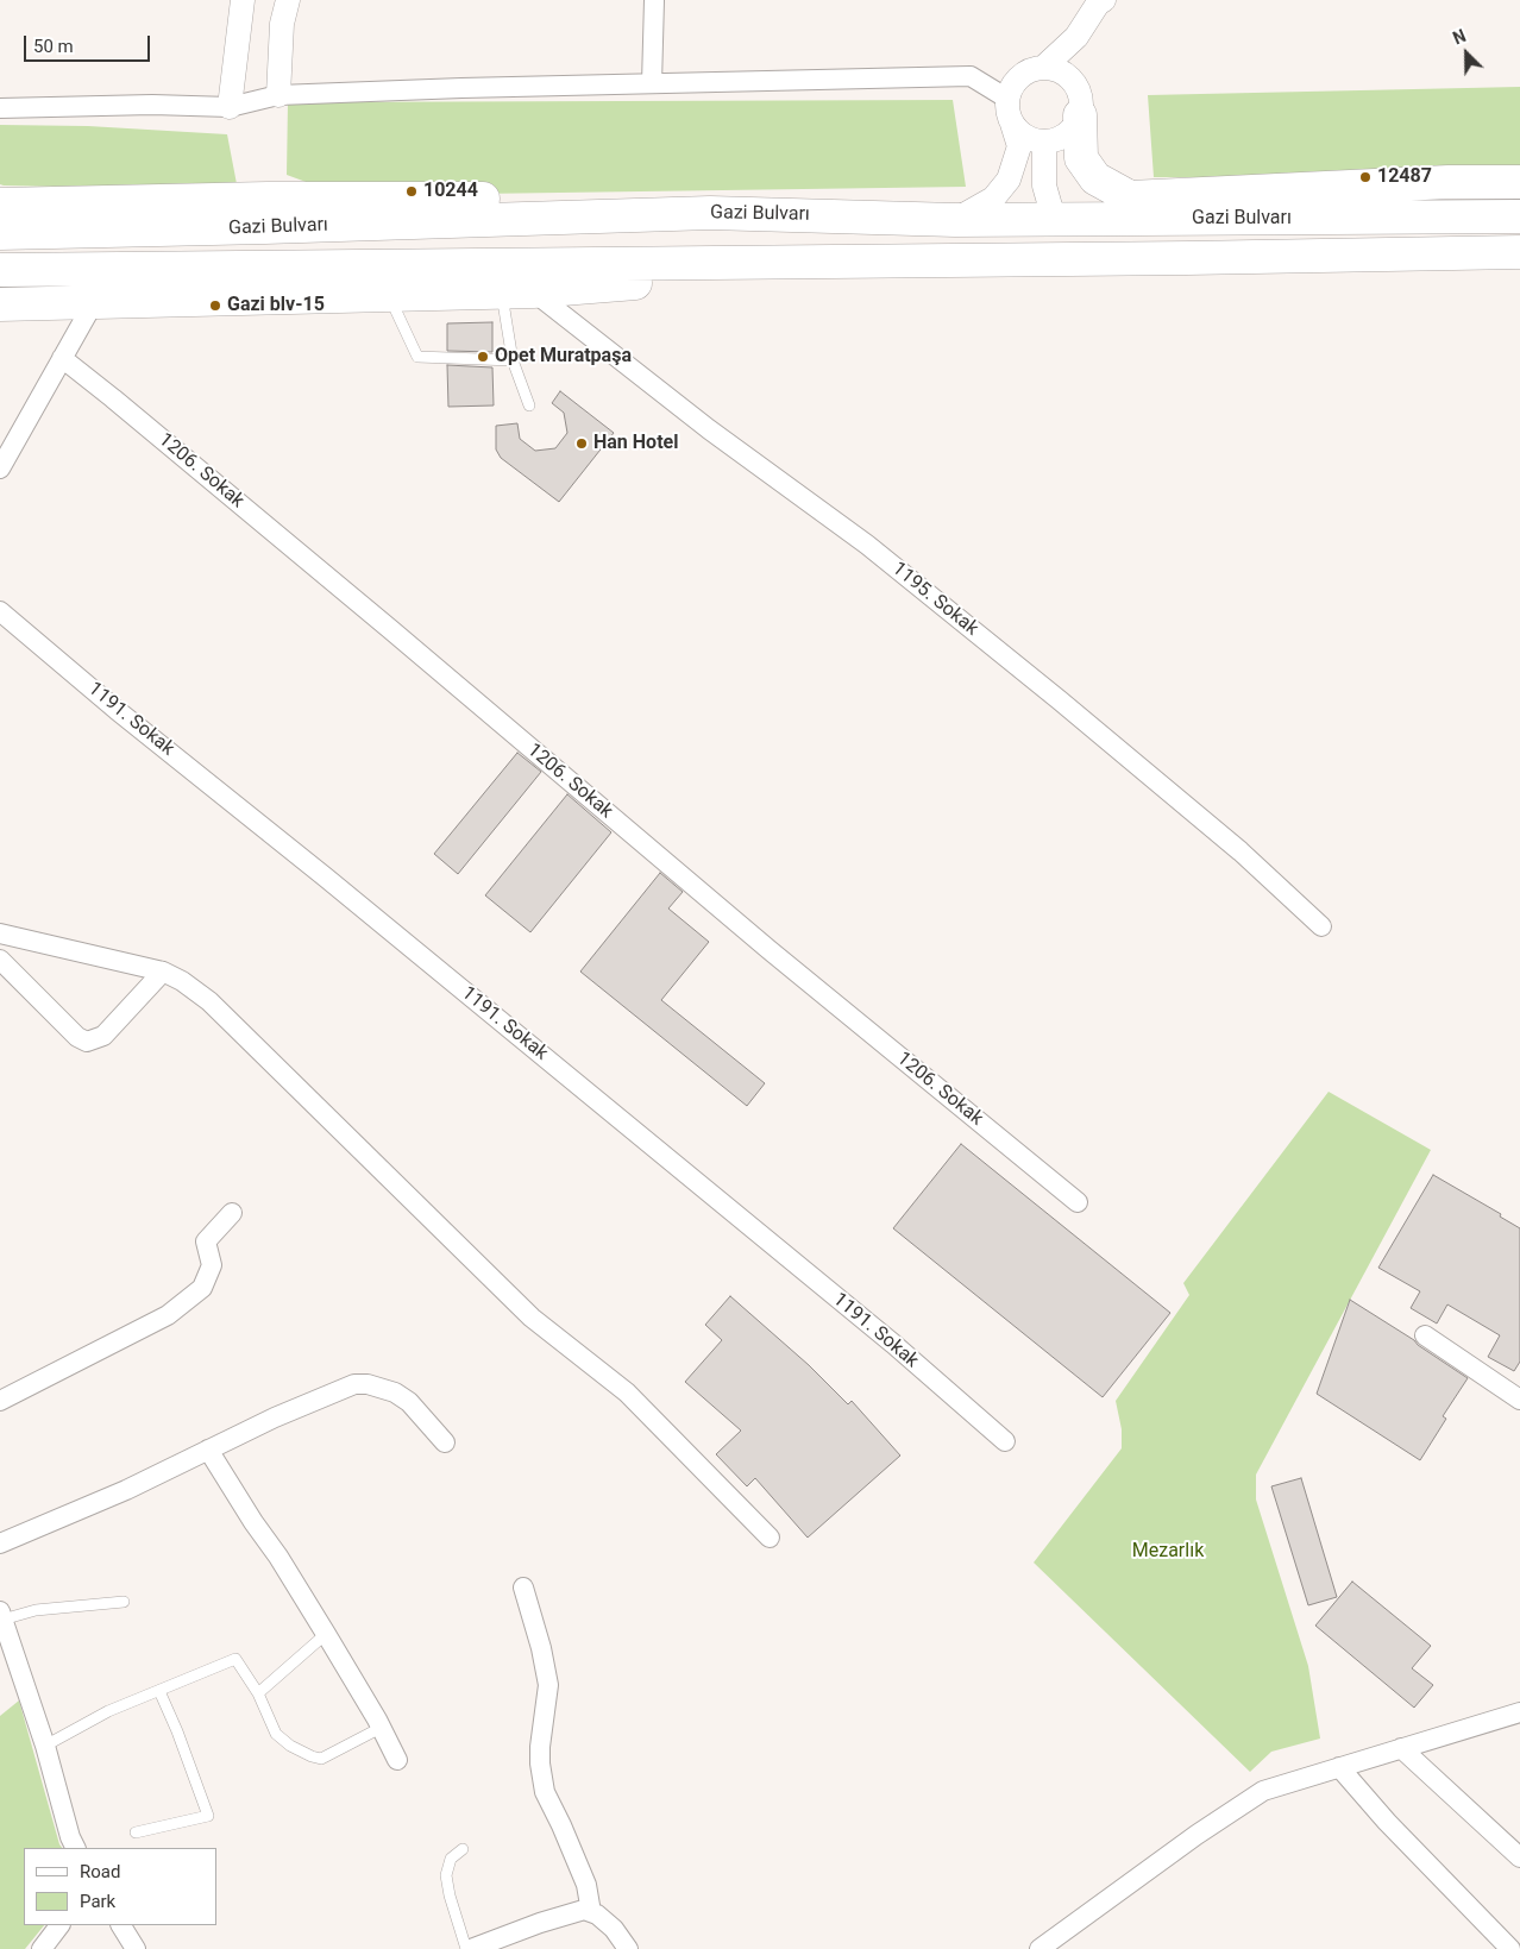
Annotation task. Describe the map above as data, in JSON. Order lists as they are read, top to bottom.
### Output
{
  "streets": {
    "highway": ["Gazi Bulvarı"],
    "street": ["1206. Sokak", "1195. Sokak", "1191. Sokak"]
  },
  "parks": ["Mezarlık"],
  "places": [
    "12487",
    "10244",
    "Gazi blv-15",
    "Opet Muratpaşa",
    "Han Hotel"
  ],
  "legend": ["Road", "Park"],
  "scale_bar": "50 m",
  "north": "top left"
}
